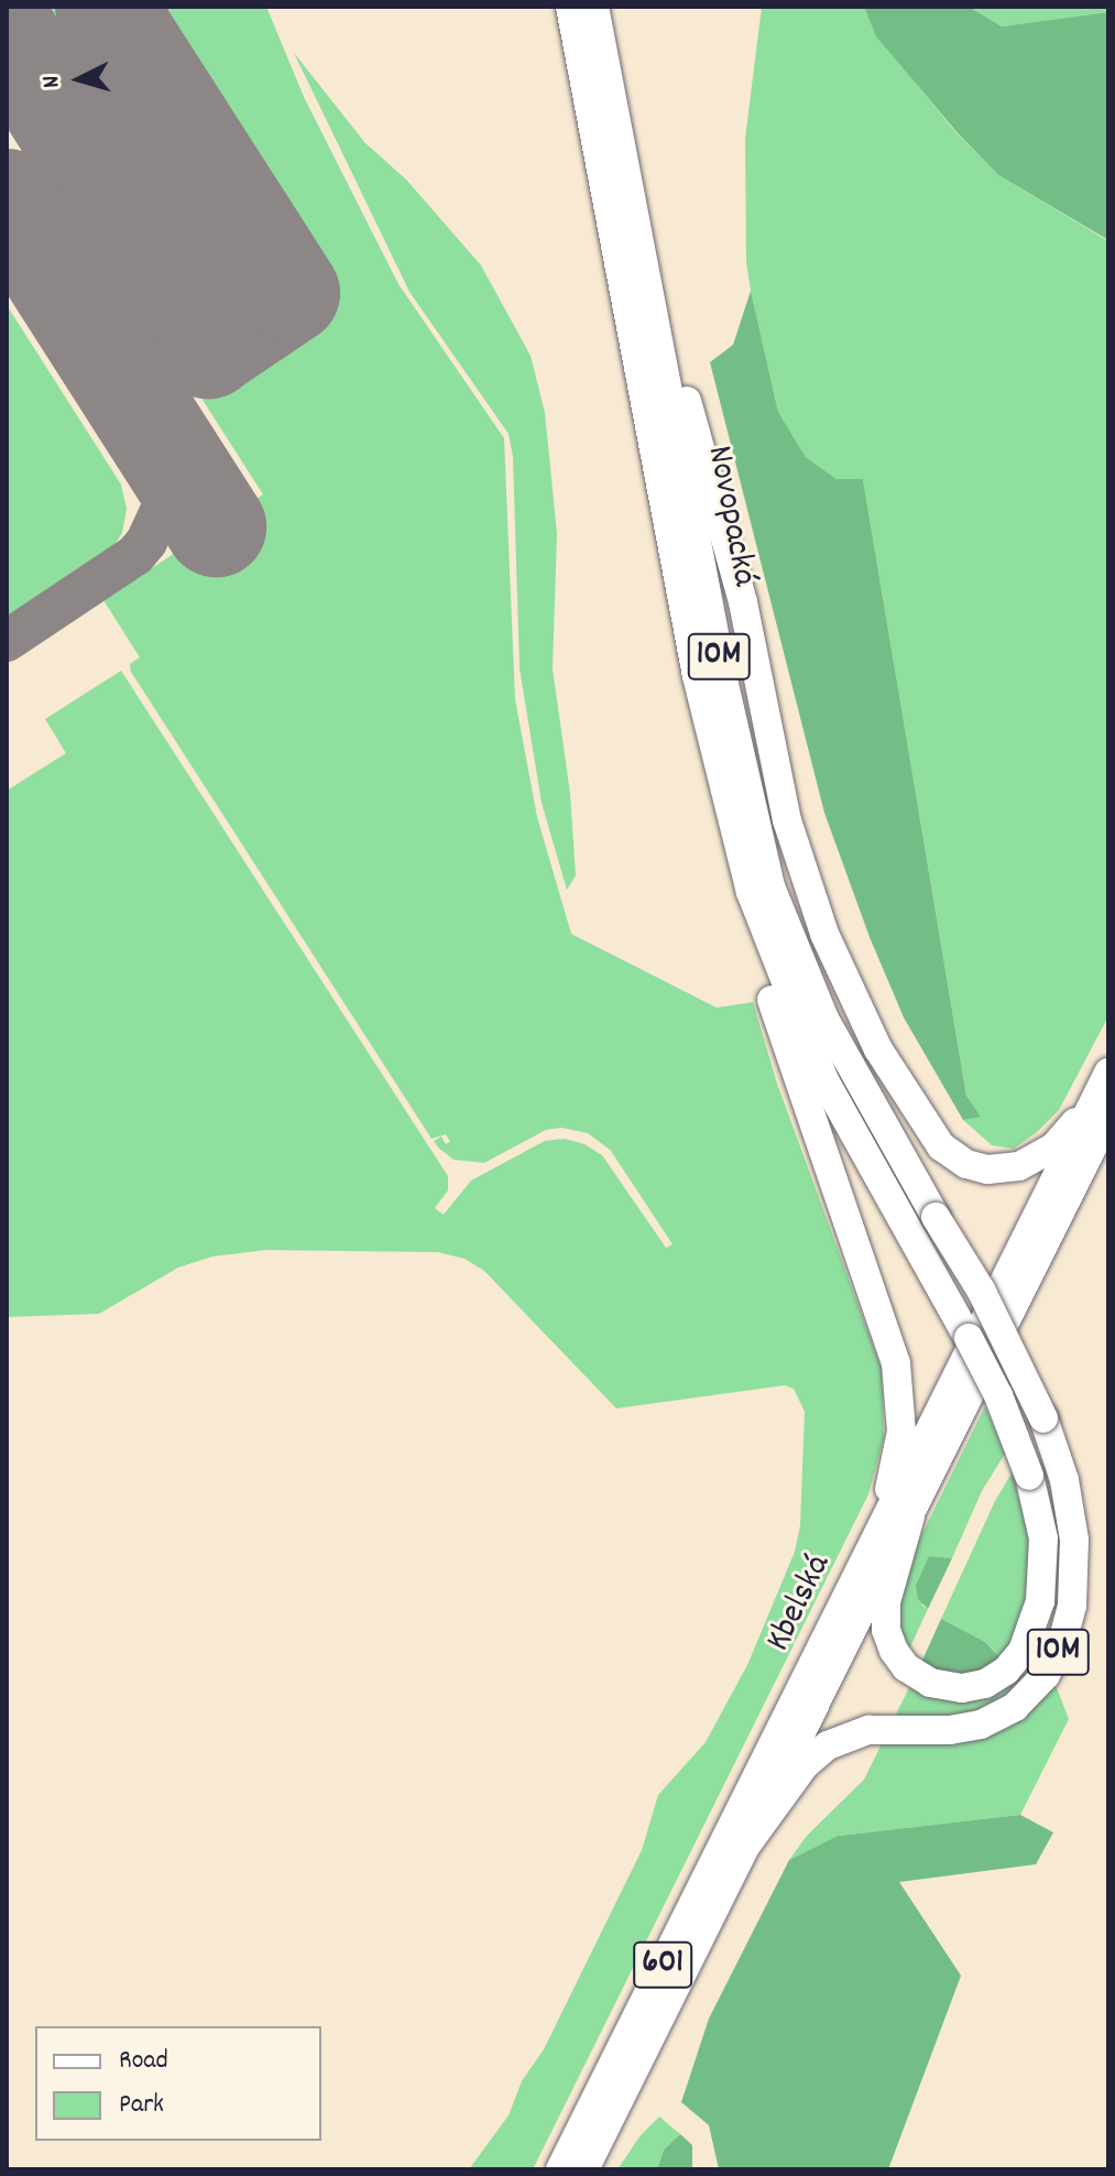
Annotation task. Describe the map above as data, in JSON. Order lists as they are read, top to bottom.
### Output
{
  "streets": {
    "highway": [
      "Novopacká",
      "10M",
      "Kbelská",
      "601"
    ]
  },
  "crossings": [
    ["Novopacká", "10M"],
    ["Novopacká", "Kbelská"],
    ["10M", "Kbelská"]
  ],
  "legend": ["Road", "Park"],
  "north": "left"
}
